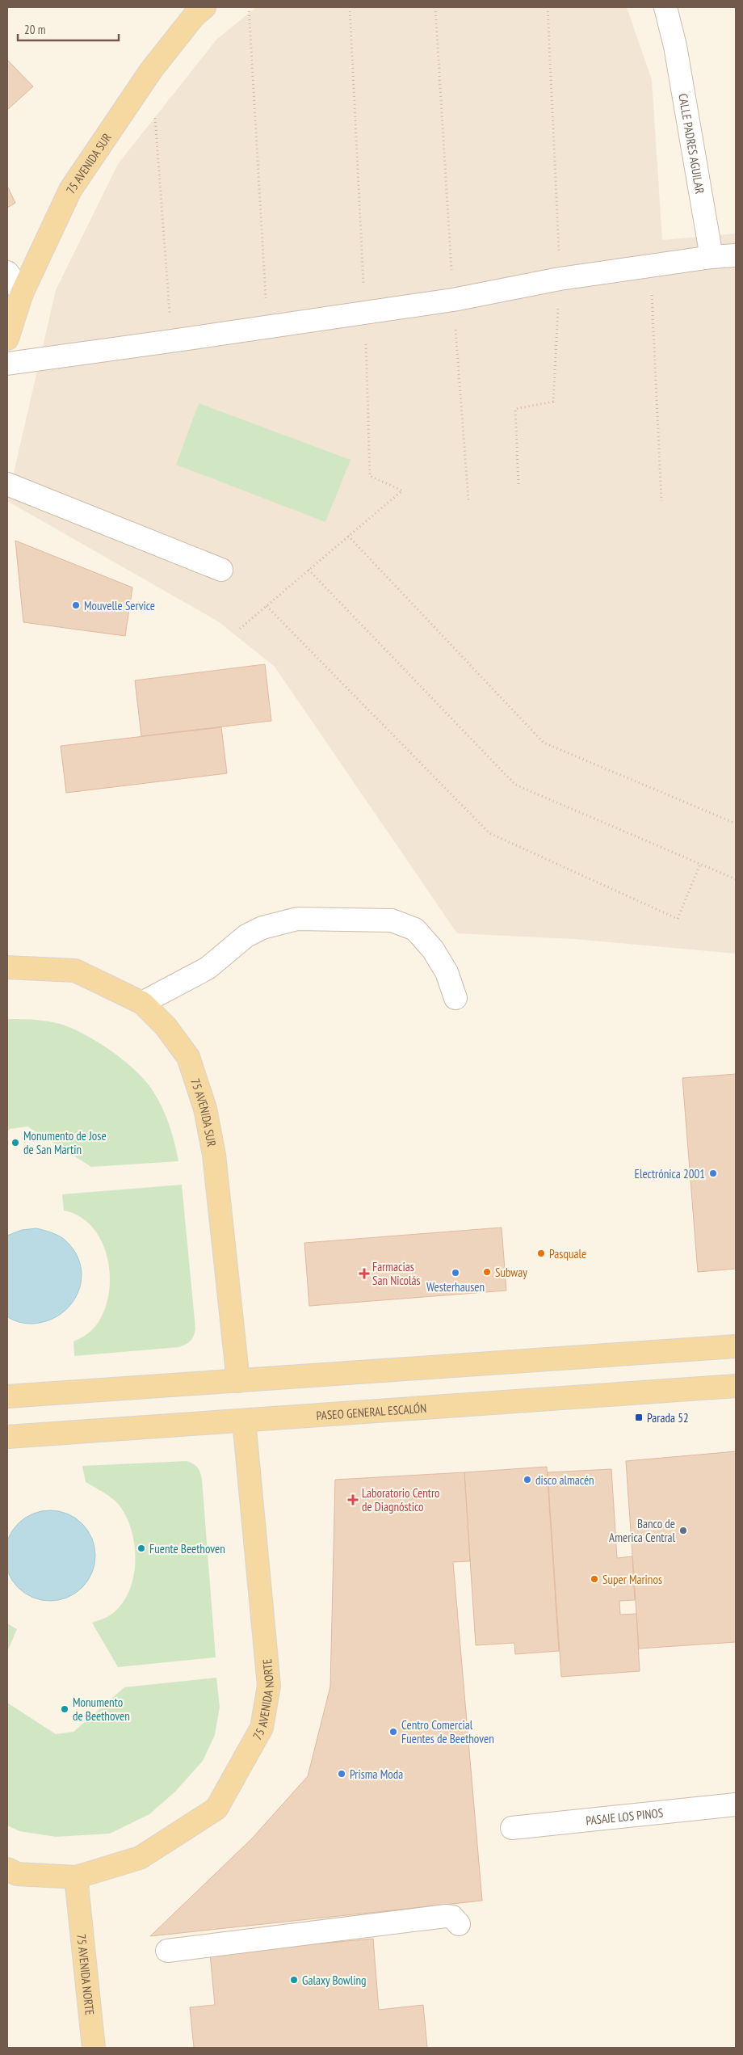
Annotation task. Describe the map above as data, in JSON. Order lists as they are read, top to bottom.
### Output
{
  "streets": {
    "main road": ["75 AVENIDA SUR", "PASEO GENERAL ESCALÓN", "75 AVENIDA NORTE"],
    "street": ["CALLE PADRES AGUILAR", "PASAJE LOS PINOS"]
  },
  "crossings": [
    ["PASEO GENERAL ESCALÓN", "75 AVENIDA NORTE"]
  ],
  "places": {
    "other": [
      "Mouvelle Service",
      "Monumento de Jose de San Martin",
      "Electrónica 2001",
      "Pasquale",
      "Subway",
      "Westerhausen",
      "disco almacén",
      "Banco de America Central",
      "Fuente Beethoven",
      "Super Marinos",
      "Monumento de Beethoven",
      "Centro Comercial Fuentes de Beethoven",
      "Prisma Moda",
      "Galaxy Bowling"
    ],
    "health": ["Farmacias San Nicolás", "Laboratorio Centro de Diagnóstico"],
    "transit": ["Parada 52"]
  },
  "scale_bar": "20 m"
}
